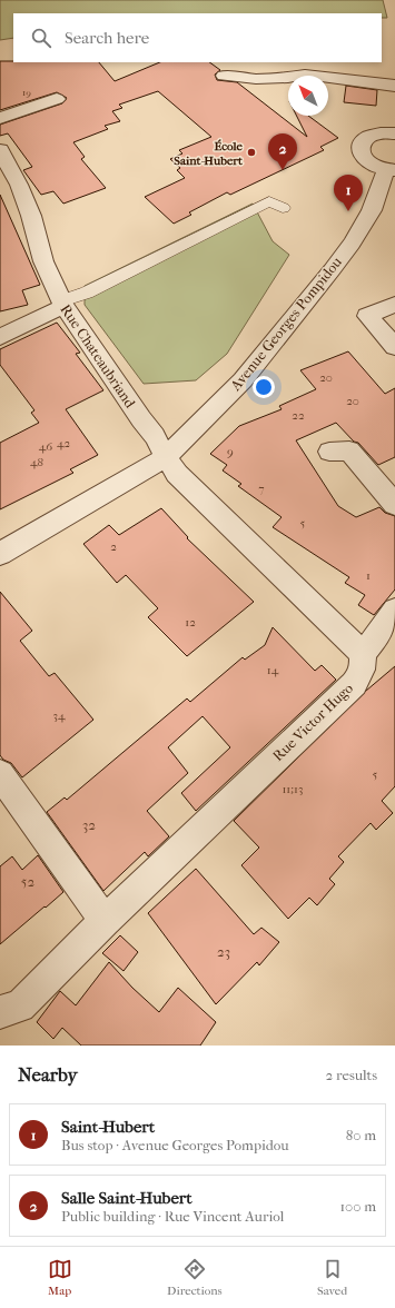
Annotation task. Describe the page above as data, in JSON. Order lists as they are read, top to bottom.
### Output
{
  "streets": {
    "street": ["Avenue Georges Pompidou", "Rue Chateaubriand", "Rue Victor Hugo"]
  },
  "crossings": [
    ["Avenue Georges Pompidou", "Rue Chateaubriand"]
  ],
  "places": ["École Saint-Hubert"],
  "house_numbers": [
    "19",
    "20",
    "20",
    "22",
    "42",
    "46",
    "9",
    "48",
    "7",
    "5",
    "2",
    "1",
    "12",
    "14",
    "34",
    "5",
    "11;13",
    "32",
    "52",
    "23"
  ],
  "north": "top left",
  "page": {
    "search": "Search here",
    "pins": ["2", "1"],
    "heading": ["Nearby", "2 results"],
    "list": [
      {
        "mark": "1",
        "name": "Saint-Hubert",
        "note": "Bus stop · Avenue Georges Pompidou",
        "value": "80 m"
      },
      {
        "mark": "2",
        "name": "Salle Saint-Hubert",
        "note": "Public building · Rue Vincent Auriol",
        "value": "100 m"
      }
    ],
    "nav": ["Map", "Directions", "Saved"]
  }
}
